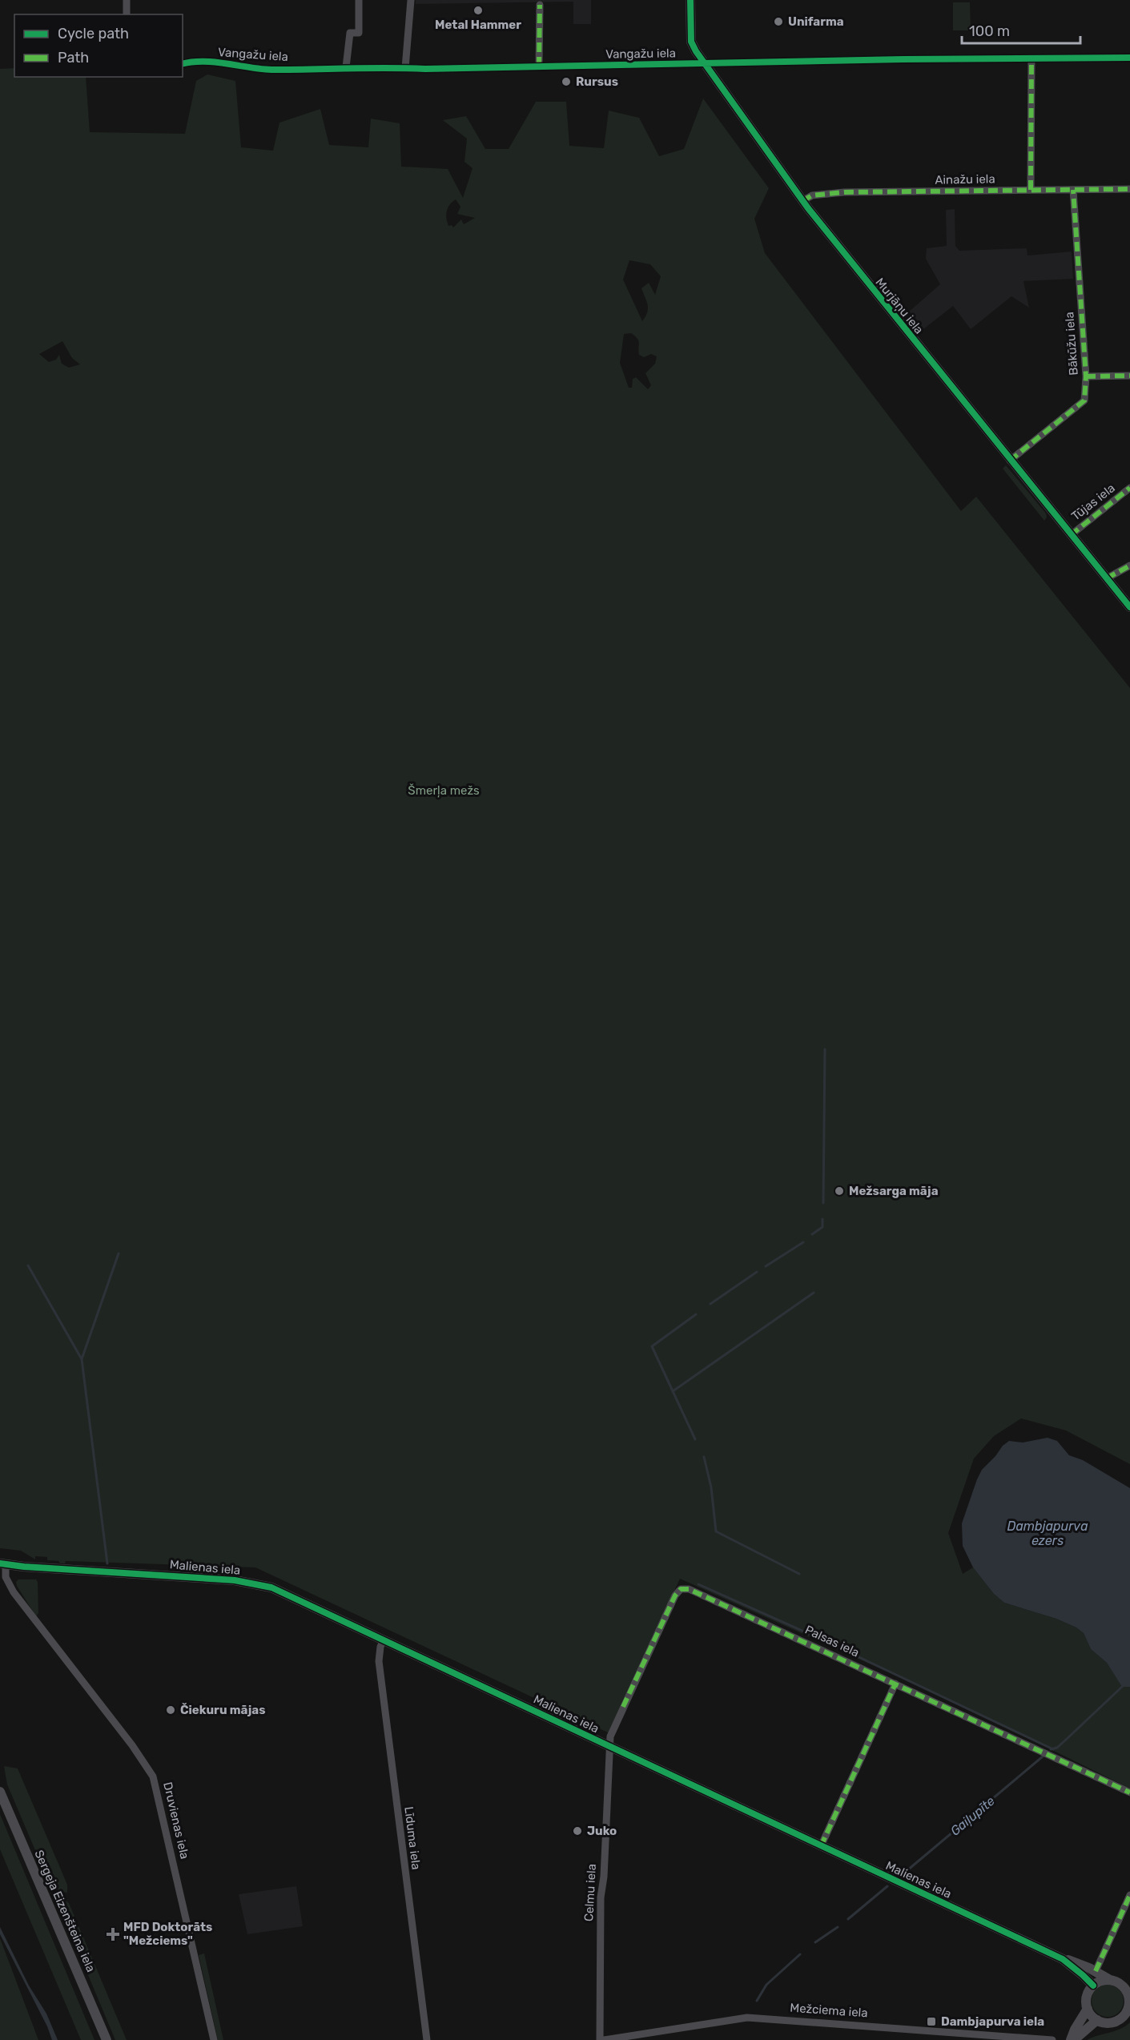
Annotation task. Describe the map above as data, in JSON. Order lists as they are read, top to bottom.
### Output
{
  "streets": {
    "street": [
      "Vangažu iela",
      "Ainažu iela",
      "Murjāņu iela",
      "Bākūžu iela",
      "Tūjas iela",
      "Malienas iela",
      "Palsas iela",
      "Druvienas iela",
      "Līduma iela",
      "Celmu iela",
      "Sergeja Eizenšteina iela",
      "Mežciema iela"
    ]
  },
  "crossings": [
    ["Vangažu iela", "Murjāņu iela"],
    ["Ainažu iela", "Murjāņu iela"],
    ["Ainažu iela", "Bākūžu iela"],
    ["Murjāņu iela", "Bākūžu iela"],
    ["Murjāņu iela", "Tūjas iela"],
    ["Malienas iela", "Palsas iela"],
    ["Malienas iela", "Druvienas iela"],
    ["Malienas iela", "Līduma iela"],
    ["Malienas iela", "Celmu iela"],
    ["Palsas iela", "Celmu iela"]
  ],
  "water": ["Dambjapurva ezers", "Gaiļupīte"],
  "parks": ["Šmerļa mežs"],
  "places": {
    "other": [
      "Metal Hammer",
      "Unifarma",
      "Rursus",
      "Mežsarga māja",
      "Čiekuru mājas",
      "Juko"
    ],
    "health": ["MFD Doktorāts \"Mežciems\""],
    "transit": ["Dambjapurva iela"]
  },
  "legend": ["Cycle path", "Path"],
  "scale_bar": "100 m"
}
